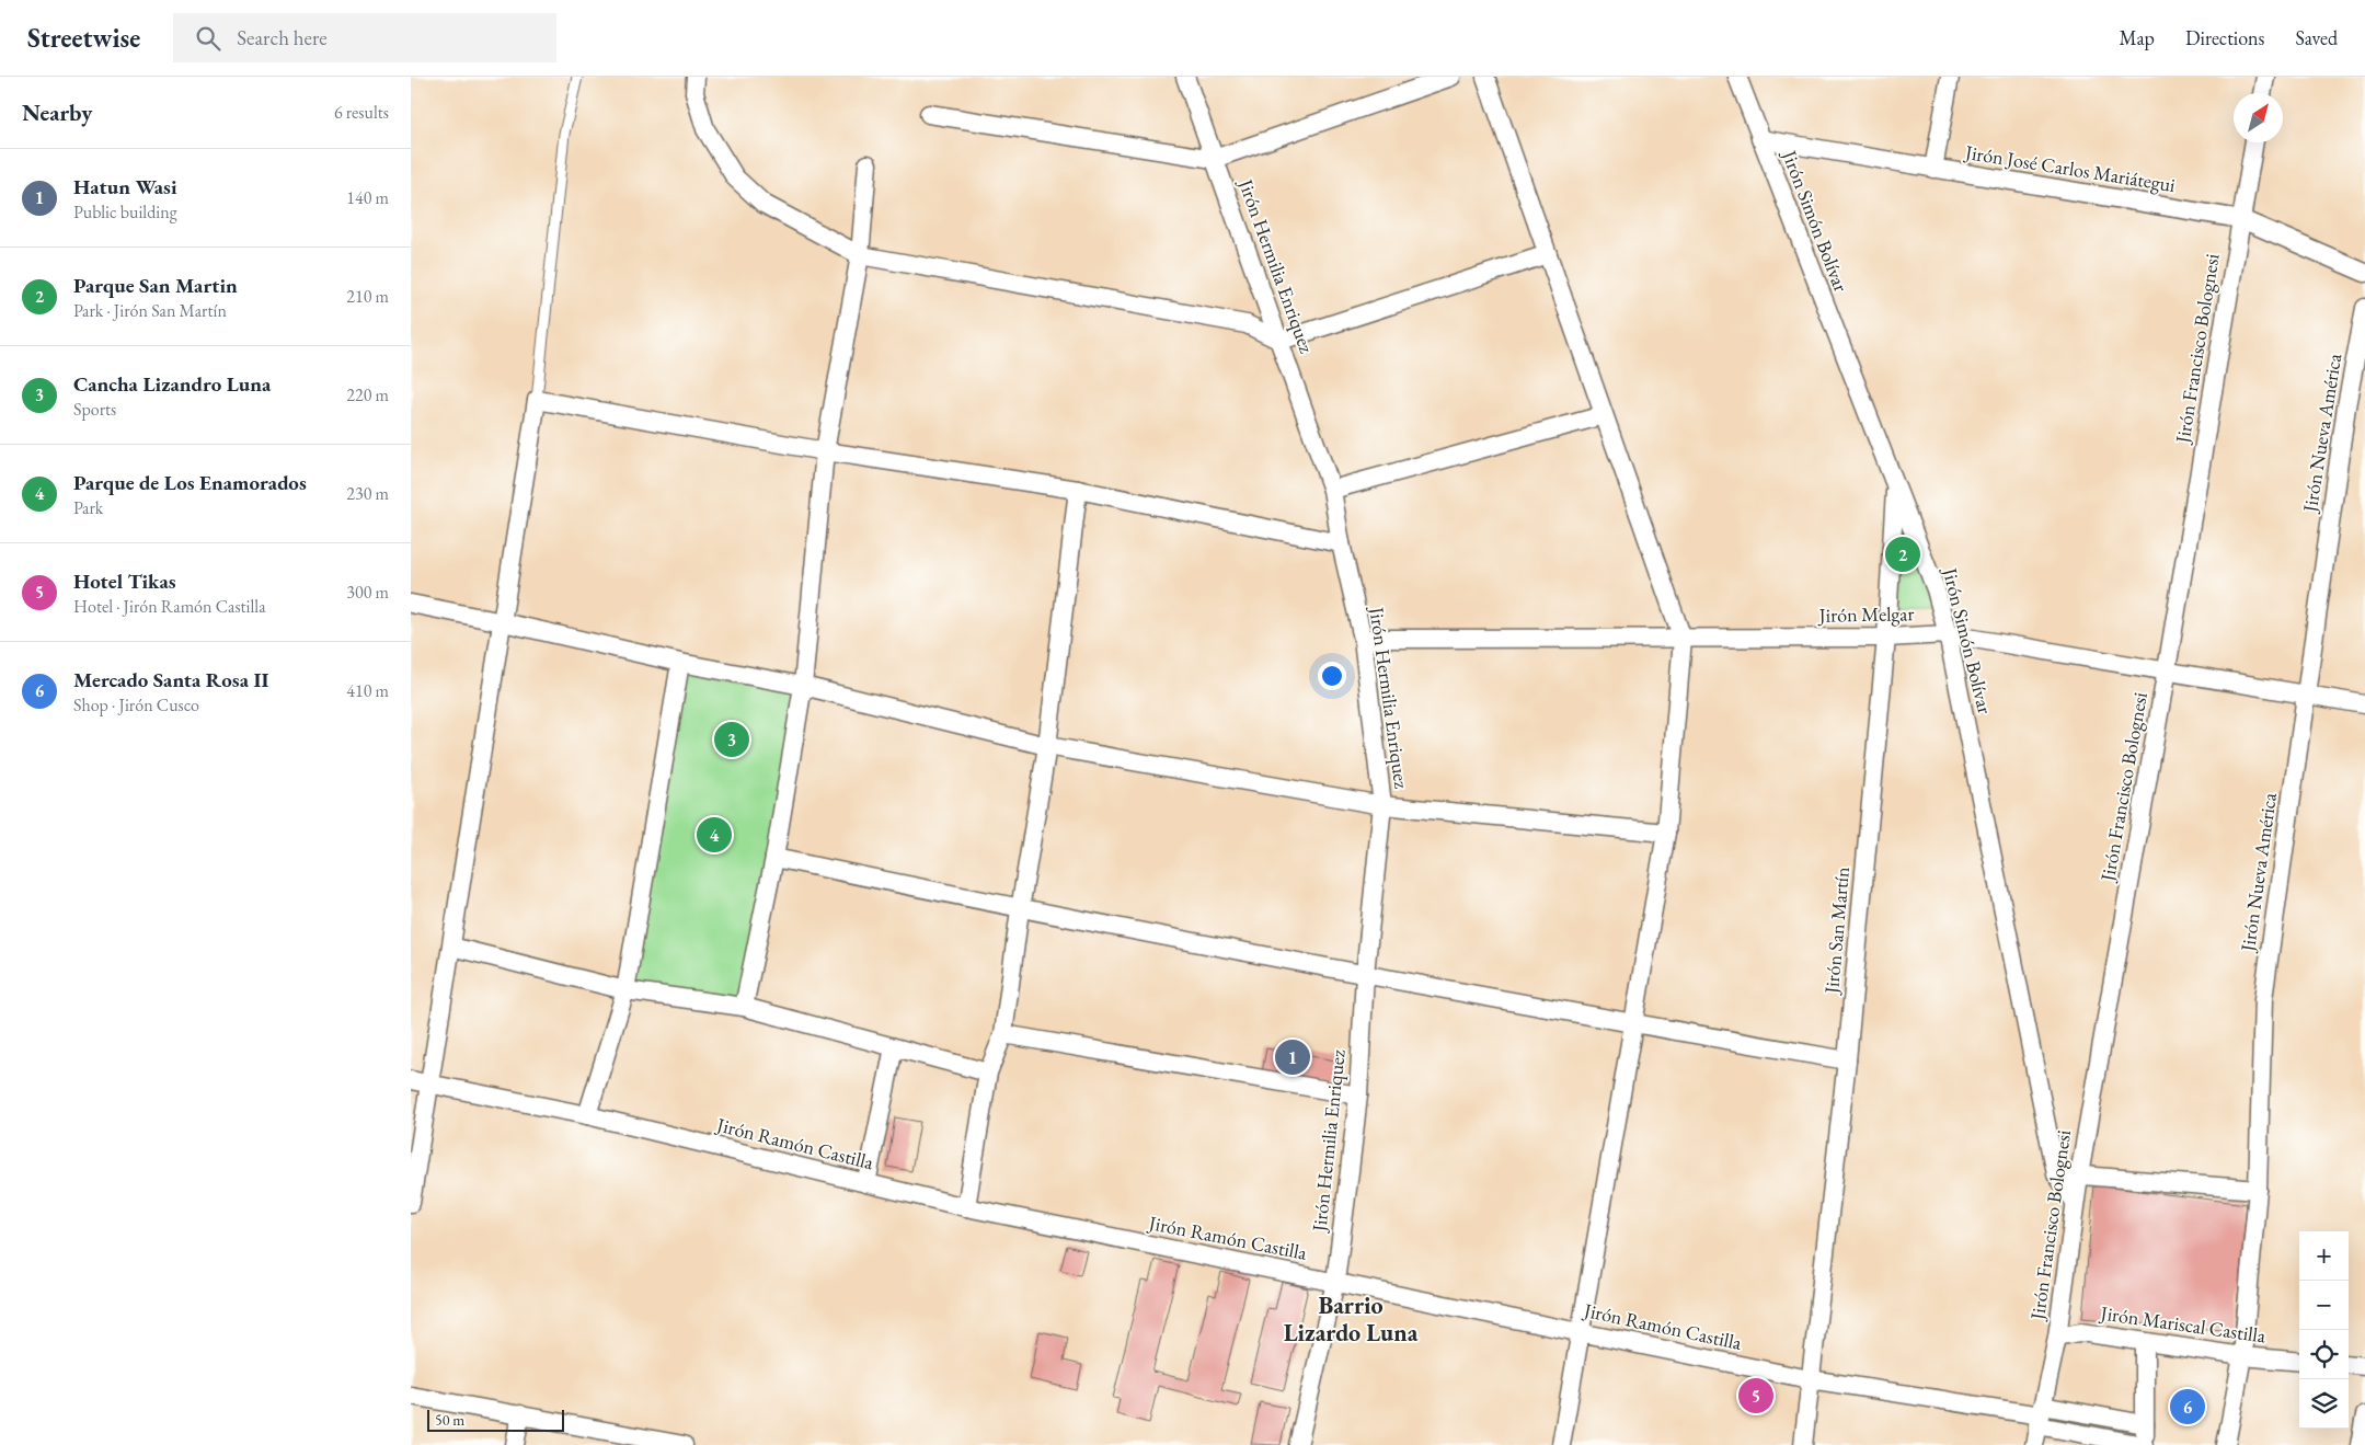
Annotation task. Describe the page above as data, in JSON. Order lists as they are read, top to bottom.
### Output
{
  "streets": {
    "street": [
      "Jirón José Carlos Mariátegui",
      "Jirón Simón Bolívar",
      "Jirón Hermilia Enriquez",
      "Jirón Francisco Bolognesi",
      "Jirón Nueva América",
      "Jirón Melgar",
      "Jirón San Martín",
      "Jirón Ramón Castilla",
      "Jirón Mariscal Castilla"
    ]
  },
  "crossings": [
    ["Jirón José Carlos Mariátegui", "Jirón Simón Bolívar"],
    ["Jirón José Carlos Mariátegui", "Jirón Francisco Bolognesi"],
    ["Jirón Simón Bolívar", "Jirón Francisco Bolognesi"],
    ["Jirón Simón Bolívar", "Jirón Melgar"],
    ["Jirón Simón Bolívar", "Jirón San Martín"],
    ["Jirón Hermilia Enriquez", "Jirón Melgar"],
    ["Jirón Hermilia Enriquez", "Jirón Ramón Castilla"],
    ["Jirón Francisco Bolognesi", "Jirón Melgar"],
    ["Jirón Francisco Bolognesi", "Jirón Ramón Castilla"],
    ["Jirón Francisco Bolognesi", "Jirón Mariscal Castilla"],
    ["Jirón Nueva América", "Jirón Melgar"],
    ["Jirón Nueva América", "Jirón Mariscal Castilla"],
    ["Jirón Melgar", "Jirón San Martín"],
    ["Jirón San Martín", "Jirón Ramón Castilla"]
  ],
  "districts": ["Barrio Lizardo Luna"],
  "scale_bar": "50 m",
  "north": "top right",
  "page": {
    "header": "Streetwise",
    "search": "Search here",
    "nav": ["Map", "Directions", "Saved"],
    "heading": ["Nearby", "6 results"],
    "list": [
      {
        "mark": "1",
        "name": "Hatun Wasi",
        "note": "Public building",
        "value": "140 m"
      },
      {
        "mark": "2",
        "name": "Parque San Martin",
        "note": "Park · Jirón San Martín",
        "value": "210 m"
      },
      {
        "mark": "3",
        "name": "Cancha Lizandro Luna",
        "note": "Sports",
        "value": "220 m"
      },
      {
        "mark": "4",
        "name": "Parque de Los Enamorados",
        "note": "Park",
        "value": "230 m"
      },
      {
        "mark": "5",
        "name": "Hotel Tikas",
        "note": "Hotel · Jirón Ramón Castilla",
        "value": "300 m"
      },
      {
        "mark": "6",
        "name": "Mercado Santa Rosa II",
        "note": "Shop · Jirón Cusco",
        "value": "410 m"
      }
    ],
    "pins": [
      "2",
      "3",
      "4",
      "1",
      "5",
      "6"
    ],
    "map_buttons": ["+", "−"],
    "scale": "50 m"
  }
}
